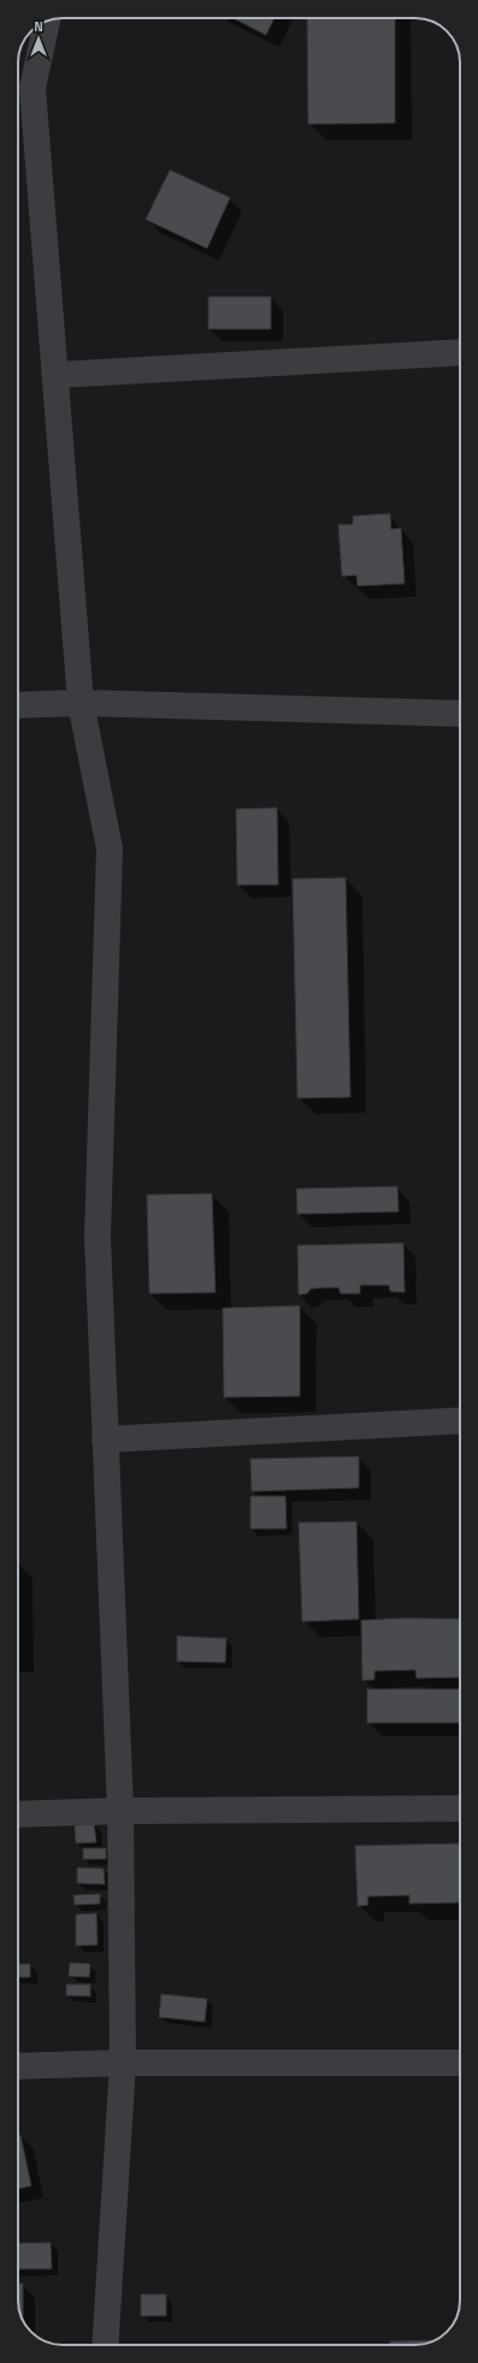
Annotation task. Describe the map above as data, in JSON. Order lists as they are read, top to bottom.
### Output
{
  "north": "top"
}
